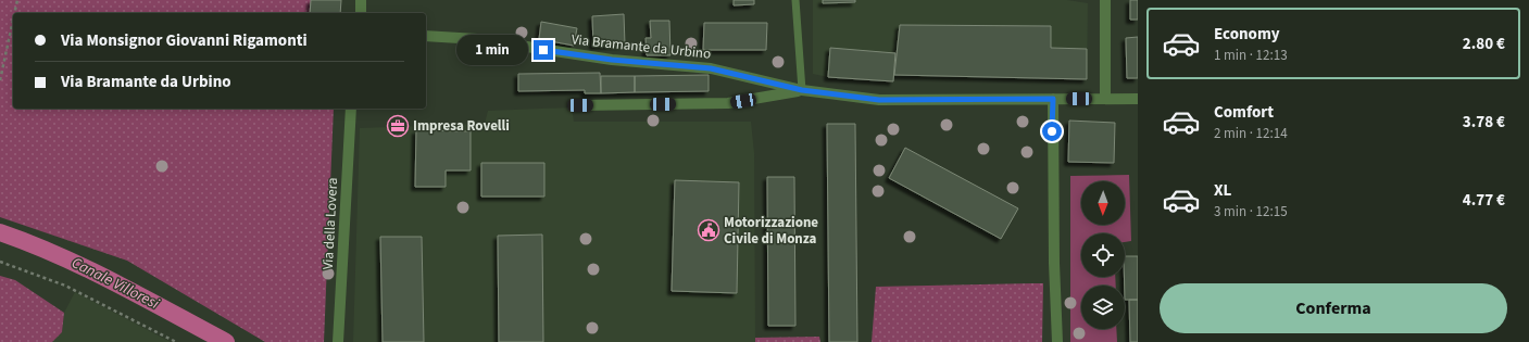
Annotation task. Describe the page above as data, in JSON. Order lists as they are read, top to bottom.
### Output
{
  "streets": {
    "street": ["Via Bramante da Urbino", "Via della Lovera"]
  },
  "water": ["Canale Villoresi"],
  "places": {
    "office": ["Impresa Rovelli"],
    "public building": ["Motorizzazione Civile di Monza"]
  },
  "north": "bottom",
  "page": {
    "list": [
      {
        "name": "Economy",
        "note": "1 min · 12:13",
        "value": "2.80 €"
      },
      {
        "name": "Comfort",
        "note": "2 min · 12:14",
        "value": "3.78 €"
      },
      {
        "name": "XL",
        "note": "3 min · 12:15",
        "value": "4.77 €"
      }
    ],
    "banner": ["Via Monsignor Giovanni Rigamonti", "Via Bramante da Urbino"],
    "bubble": "1 min",
    "buttons": "Conferma"
  }
}
